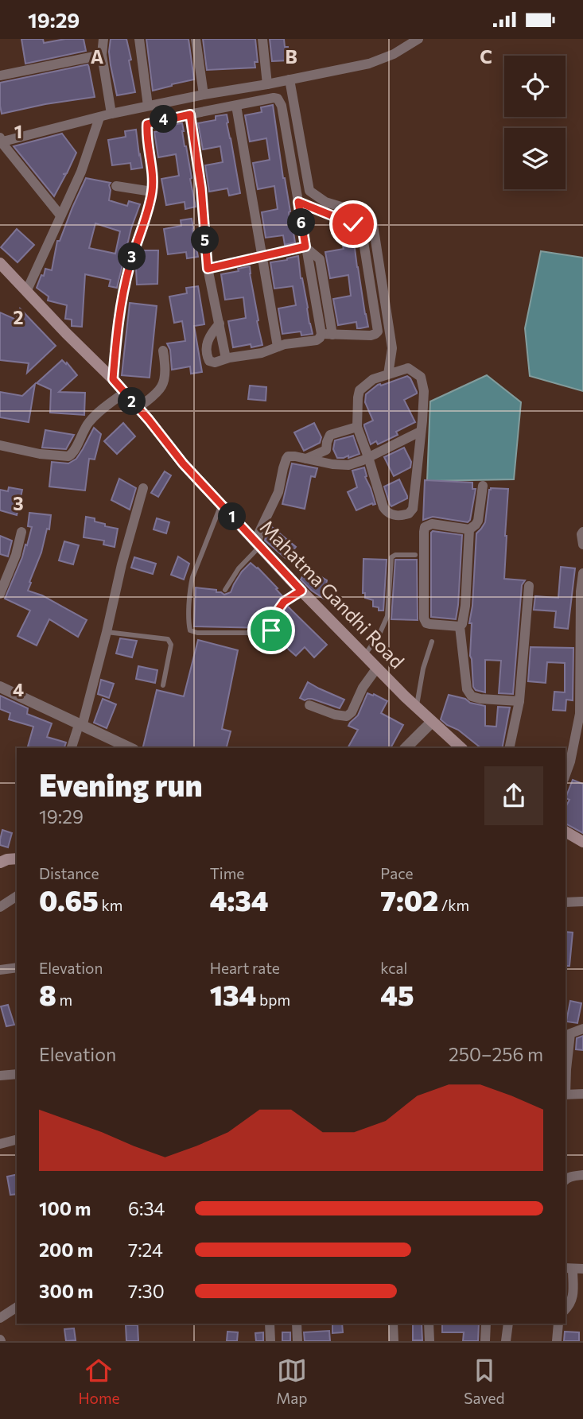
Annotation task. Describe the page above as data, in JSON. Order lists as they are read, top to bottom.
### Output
{
  "streets": {
    "main road": ["Mahatma Gandhi Road"]
  },
  "page": {
    "status": "19:29",
    "pins": [
      "4",
      "6",
      "5",
      "3",
      "2",
      "1"
    ],
    "heading": ["Evening run", "19:29"],
    "stats": [
      ["Distance", "0.65 km"],
      ["Time", "4:34"],
      ["Pace", "7:02 /km"],
      ["Elevation", "8 m"],
      ["Heart rate", "134 bpm"],
      ["kcal", "45"]
    ],
    "chart": ["Elevation", "250–256 m"],
    "list": [
      {
        "name": "100 m",
        "note": "6:34"
      },
      {
        "name": "200 m",
        "note": "7:24"
      },
      {
        "name": "300 m",
        "note": "7:30"
      }
    ],
    "tabs": ["Home", "Map", "Saved"]
  },
  "grid": {
    "columns": ["A", "B", "C"],
    "rows": [
      "1",
      "2",
      "3",
      "4"
    ]
  }
}
